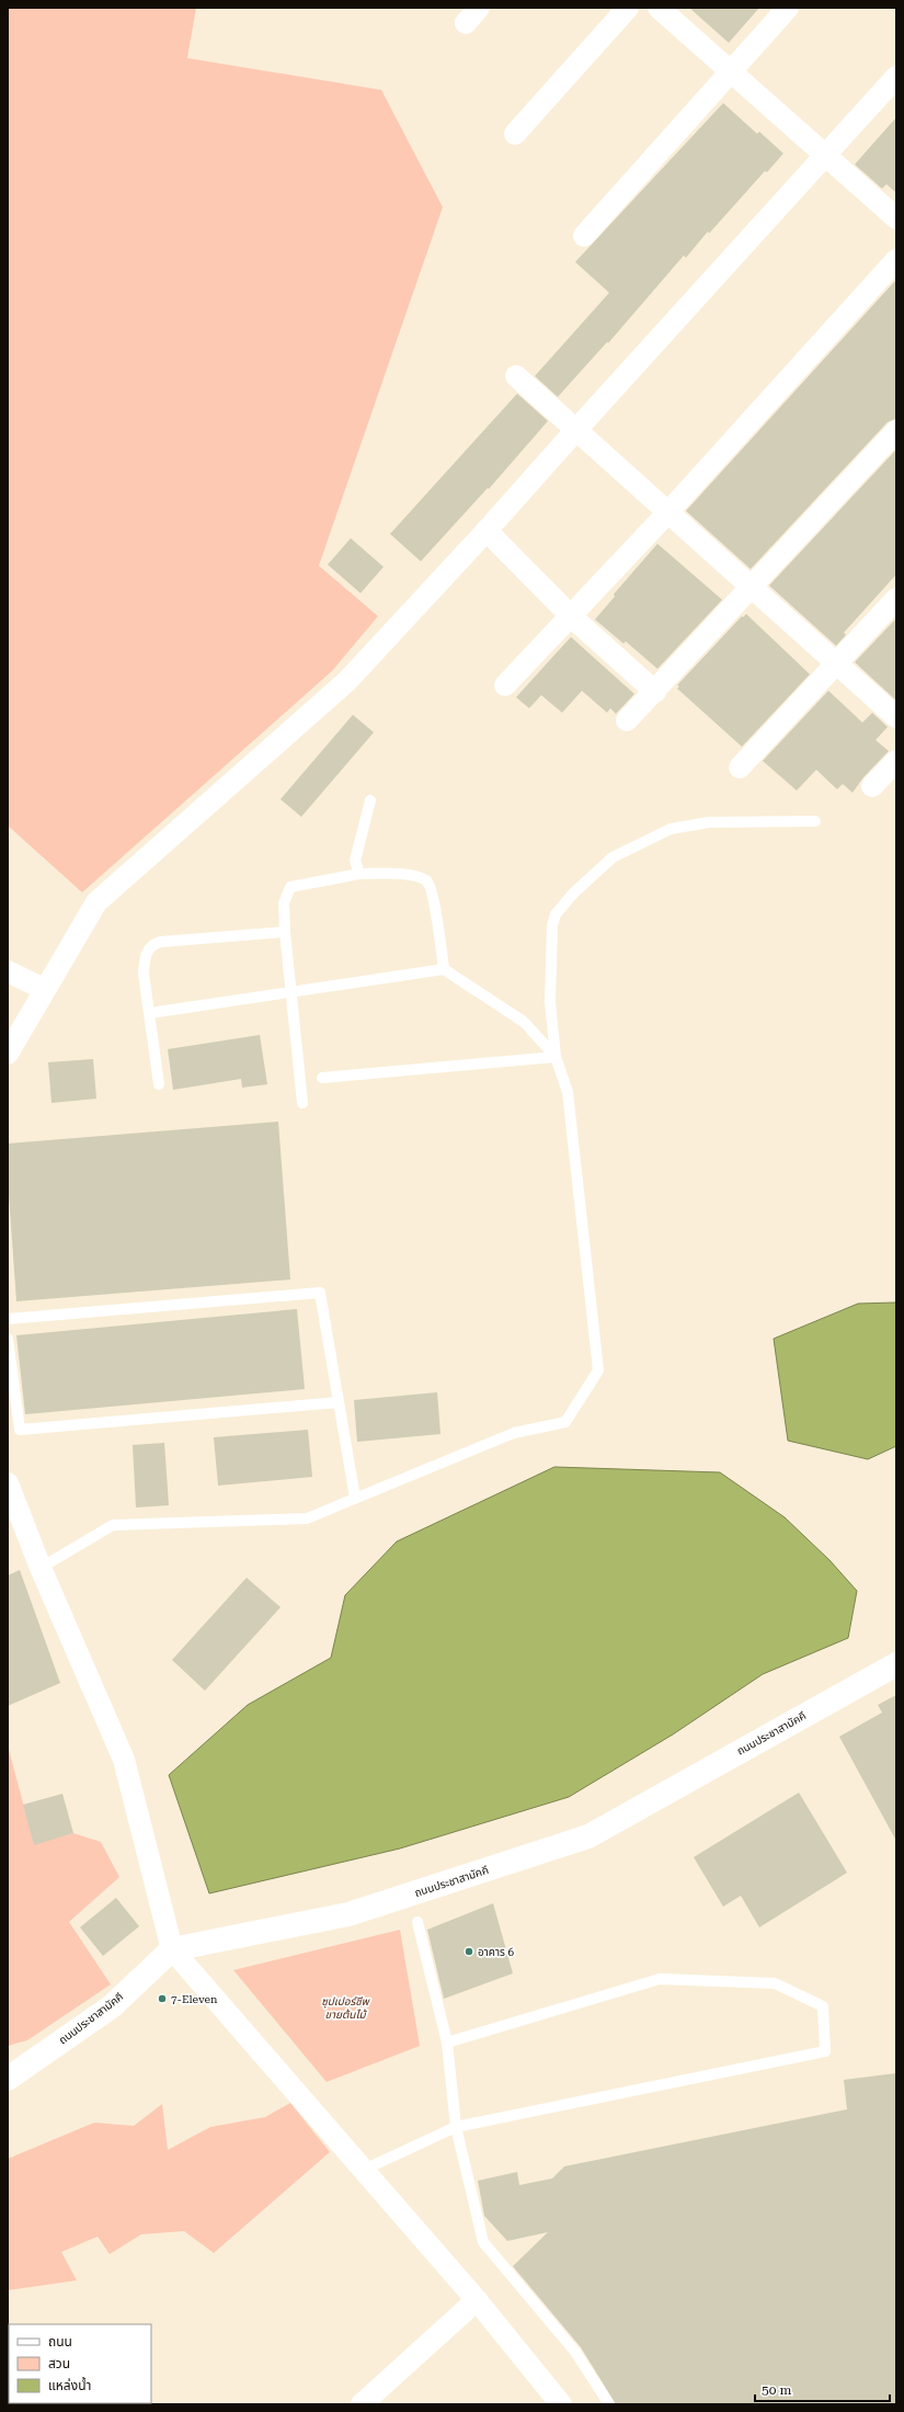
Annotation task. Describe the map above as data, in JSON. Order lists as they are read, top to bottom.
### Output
{
  "streets": {
    "street": ["ถนนประชาสามัคคี"]
  },
  "parks": ["ซุปเปอร์ชีพ ขายต้นไม้"],
  "places": ["อาคาร 6", "7-Eleven"],
  "legend": ["ถนน", "สวน", "แหล่งน้ำ"],
  "scale_bar": "50 m"
}
